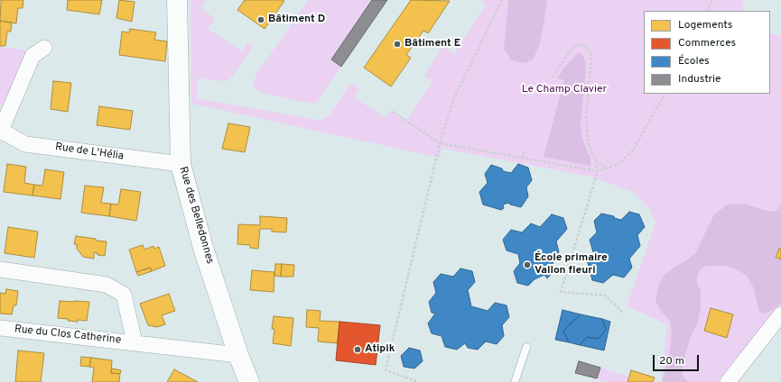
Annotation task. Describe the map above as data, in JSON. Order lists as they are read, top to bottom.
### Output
{
  "streets": {
    "main road": ["Rue des Belledonnes"],
    "street": ["Rue de L'Hélia", "Rue du Clos Catherine"]
  },
  "crossings": [
    ["Rue de L'Hélia", "Rue des Belledonnes"],
    ["Rue des Belledonnes", "Rue du Clos Catherine"]
  ],
  "parks": ["Le Champ Clavier"],
  "places": [
    "Bâtiment D",
    "Bâtiment E",
    "École primaire Vallon fleuri",
    "Atipik"
  ],
  "legend": [
    "Logements",
    "Commerces",
    "Écoles",
    "Industrie"
  ],
  "scale_bar": "20 m"
}
